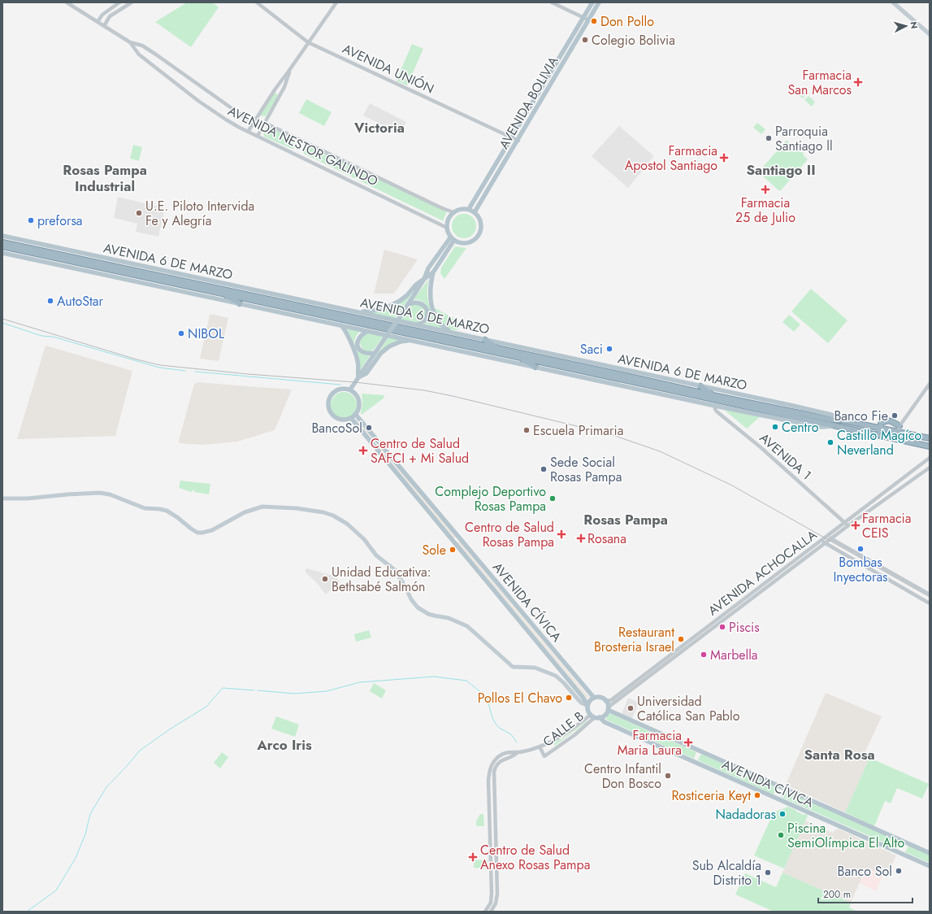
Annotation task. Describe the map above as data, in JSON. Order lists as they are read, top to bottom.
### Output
{
  "streets": {
    "highway": ["AVENIDA 6 DE MARZO"],
    "main road": ["AVENIDA BOLIVIA", "AVENIDA CÍVICA"],
    "street": [
      "AVENIDA UNIÓN",
      "AVENIDA NESTOR GALINDO",
      "AVENIDA 1",
      "AVENIDA ACHOCALLA",
      "CALLE B"
    ]
  },
  "crossings": [
    ["AVENIDA UNIÓN", "AVENIDA BOLIVIA"],
    ["AVENIDA BOLIVIA", "AVENIDA NESTOR GALINDO"],
    ["AVENIDA 6 DE MARZO", "AVENIDA 1"],
    ["AVENIDA 1", "AVENIDA ACHOCALLA"],
    ["AVENIDA ACHOCALLA", "AVENIDA CÍVICA"],
    ["AVENIDA ACHOCALLA", "CALLE B"],
    ["AVENIDA CÍVICA", "CALLE B"]
  ],
  "districts": [
    "Victoria",
    "Rosas Pampa Industrial",
    "Santiago II",
    "Rosas Pampa",
    "Arco Iris",
    "Santa Rosa"
  ],
  "places": {
    "other": [
      "Don Pollo",
      "Colegio Bolivia",
      "Parroquia Santiago ll",
      "U.E. Piloto Intervida Fe y Alegría",
      "preforsa",
      "AutoStar",
      "NIBOL",
      "Saci",
      "Banco Fie",
      "Centro",
      "BancoSol",
      "Escuela Primaria",
      "Castillo Magíco Neverland",
      "Sede Social Rosas Pampa",
      "Complejo Deportivo Rosas Pampa",
      "Bombas Inyectoras",
      "Sole",
      "Unidad Educativa: Bethsabé Salmón",
      "Piscis",
      "Restaurant Brosteria Israel",
      "Marbella",
      "Pollos El Chavo",
      "Universidad Católica San Pablo",
      "Centro Infantil Don Bosco",
      "Rosticeria Keyt",
      "Nadadoras",
      "Piscina SemiOlímpica El Alto",
      "Banco Sol",
      "Sub Alcaldía Distrito 1"
    ],
    "health": [
      "Farmacia San Marcos",
      "Farmacia Apostol Santiago",
      "Farmacia 25 de Julio",
      "Centro de Salud SAFCI + Mi Salud",
      "Farmacia CEIS",
      "Centro de Salud Rosas Pampa",
      "Rosana",
      "Farmacia Maria Laura",
      "Centro de Salud Anexo Rosas Pampa"
    ]
  },
  "scale_bar": "200 m",
  "north": "right"
}
